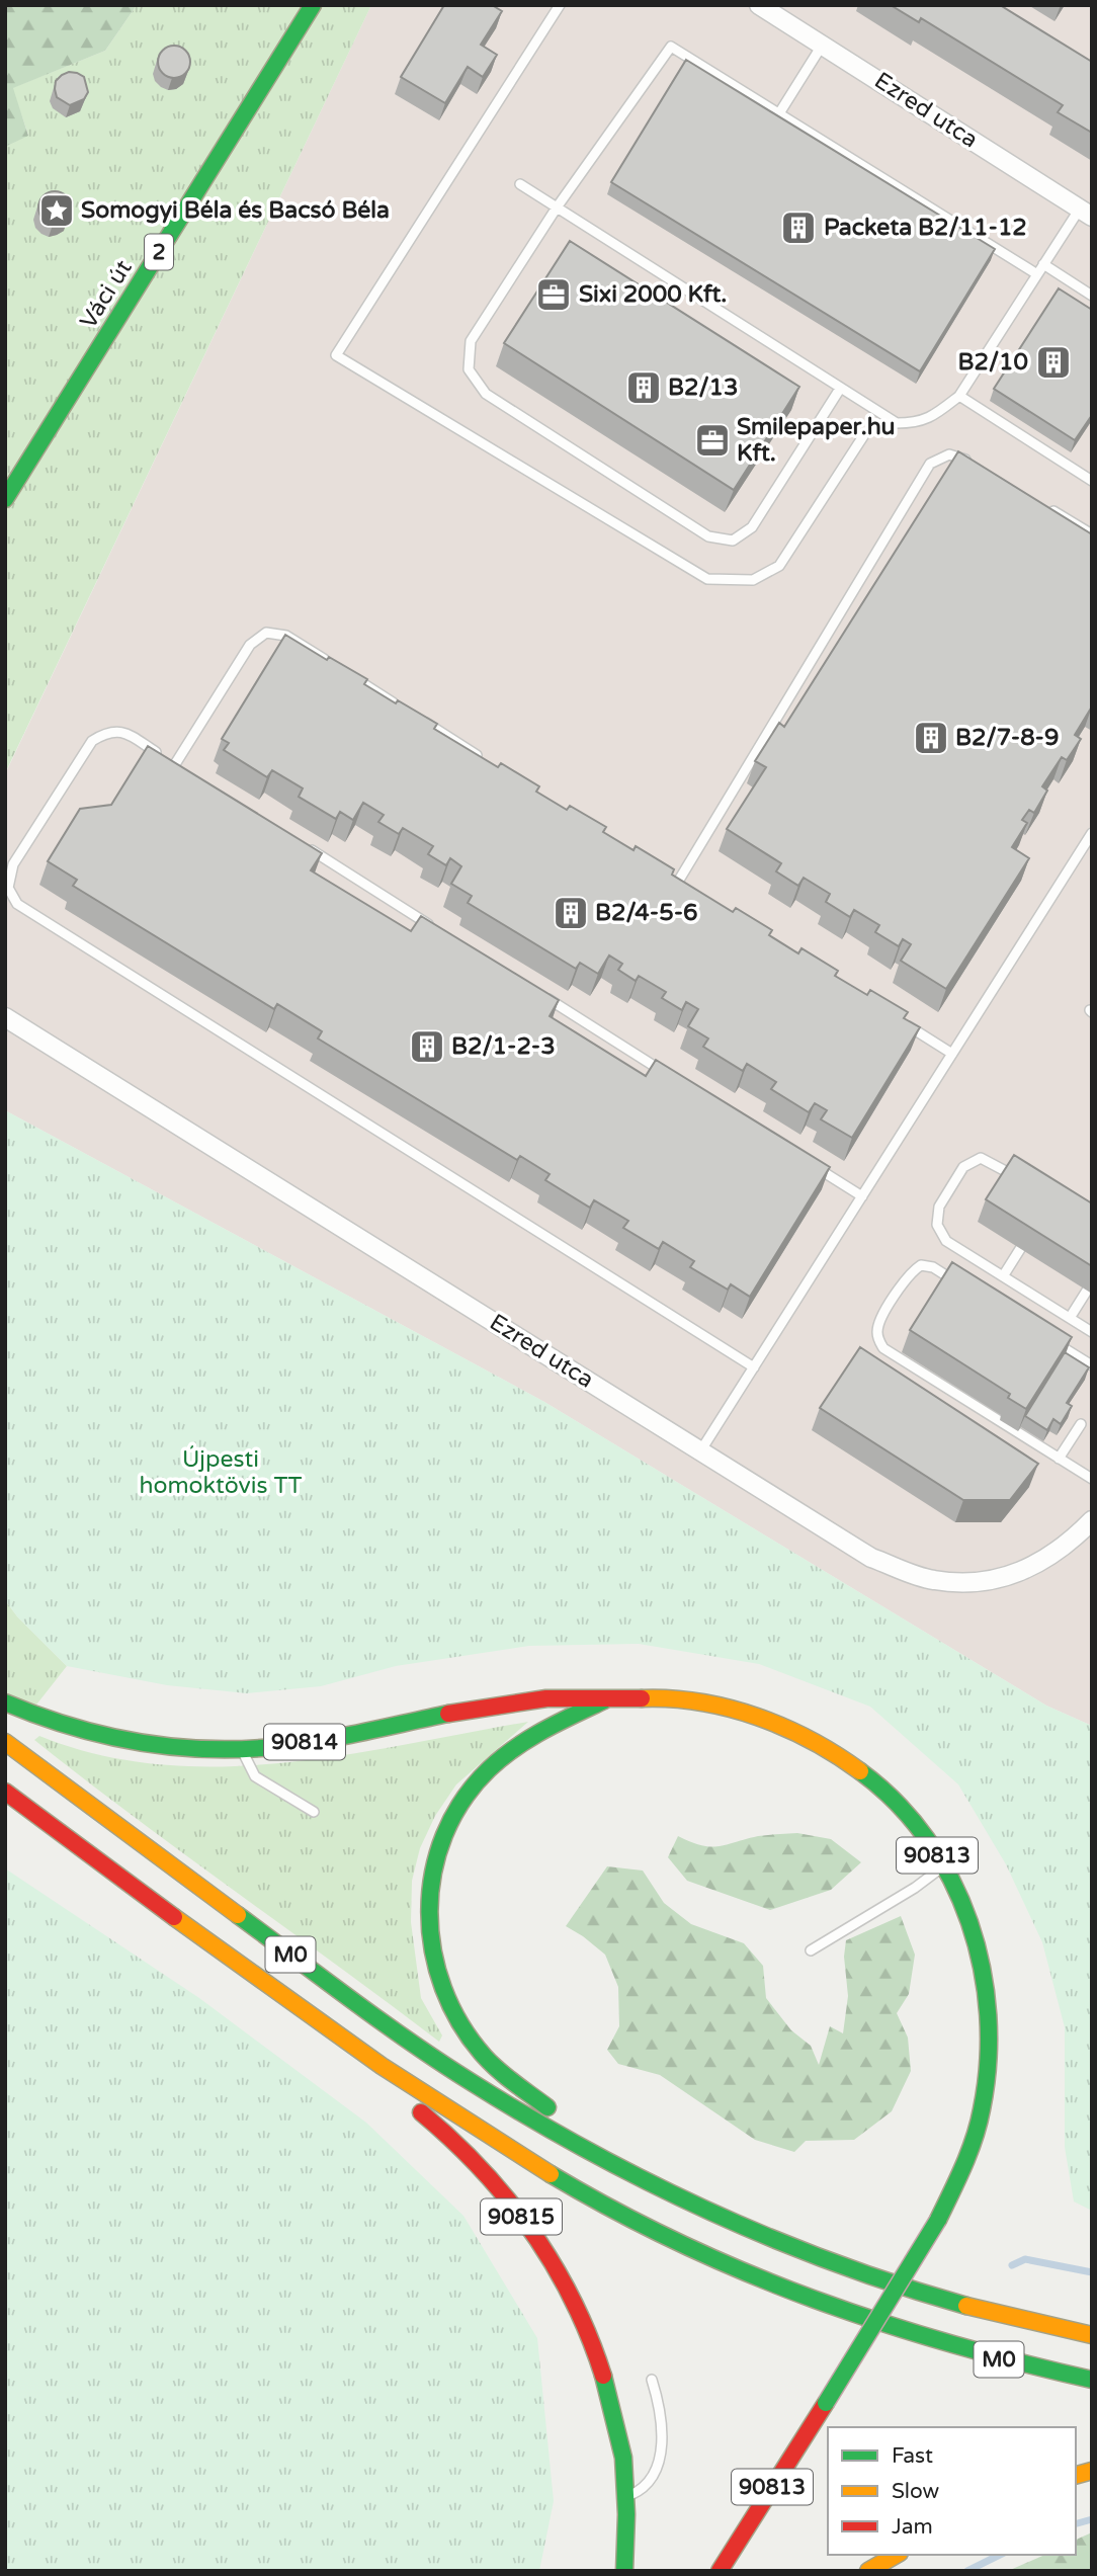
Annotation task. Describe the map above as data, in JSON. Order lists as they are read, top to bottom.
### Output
{
  "streets": {
    "main road": [
      "2",
      "Váci út",
      "90814",
      "90813",
      "M0",
      "90815"
    ],
    "street": ["Ezred utca"]
  },
  "crossings": [
    ["90814", "90813"],
    ["90813", "M0"],
    ["M0", "90815"]
  ],
  "parks": ["Újpesti homoktövis TT"],
  "places": {
    "place": ["Somogyi Béla és Bacsó Béla"],
    "building": [
      "Packeta B2/11-12",
      "B2/10",
      "B2/13",
      "B2/7-8-9",
      "B2/4-5-6",
      "B2/1-2-3"
    ],
    "office": ["Sixi 2000 Kft.", "Smilepaper.hu Kft."]
  },
  "legend": ["Fast", "Slow", "Jam"]
}
